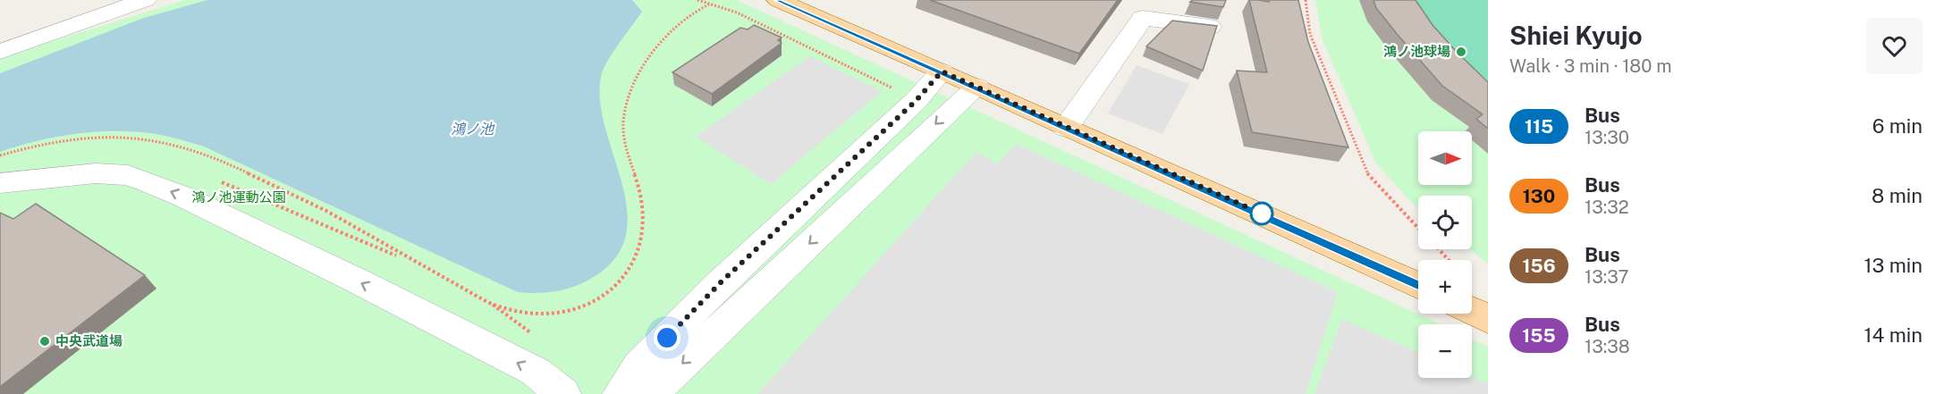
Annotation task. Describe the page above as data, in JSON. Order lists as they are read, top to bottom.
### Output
{
  "water": ["鴻ノ池"],
  "parks": ["鴻ノ池運動公園"],
  "places": ["鴻ノ池球場", "中央武道場"],
  "lines": ["bus line 115"],
  "north": "right",
  "page": {
    "heading": ["Shiei Kyujo", "Walk · 3 min · 180 m"],
    "list": [
      {
        "mark": "115",
        "name": "Bus",
        "note": "13:30",
        "value": "6 min"
      },
      {
        "mark": "130",
        "name": "Bus",
        "note": "13:32",
        "value": "8 min"
      },
      {
        "mark": "156",
        "name": "Bus",
        "note": "13:37",
        "value": "13 min"
      },
      {
        "mark": "155",
        "name": "Bus",
        "note": "13:38",
        "value": "14 min"
      }
    ],
    "map_buttons": ["+", "−"]
  }
}
